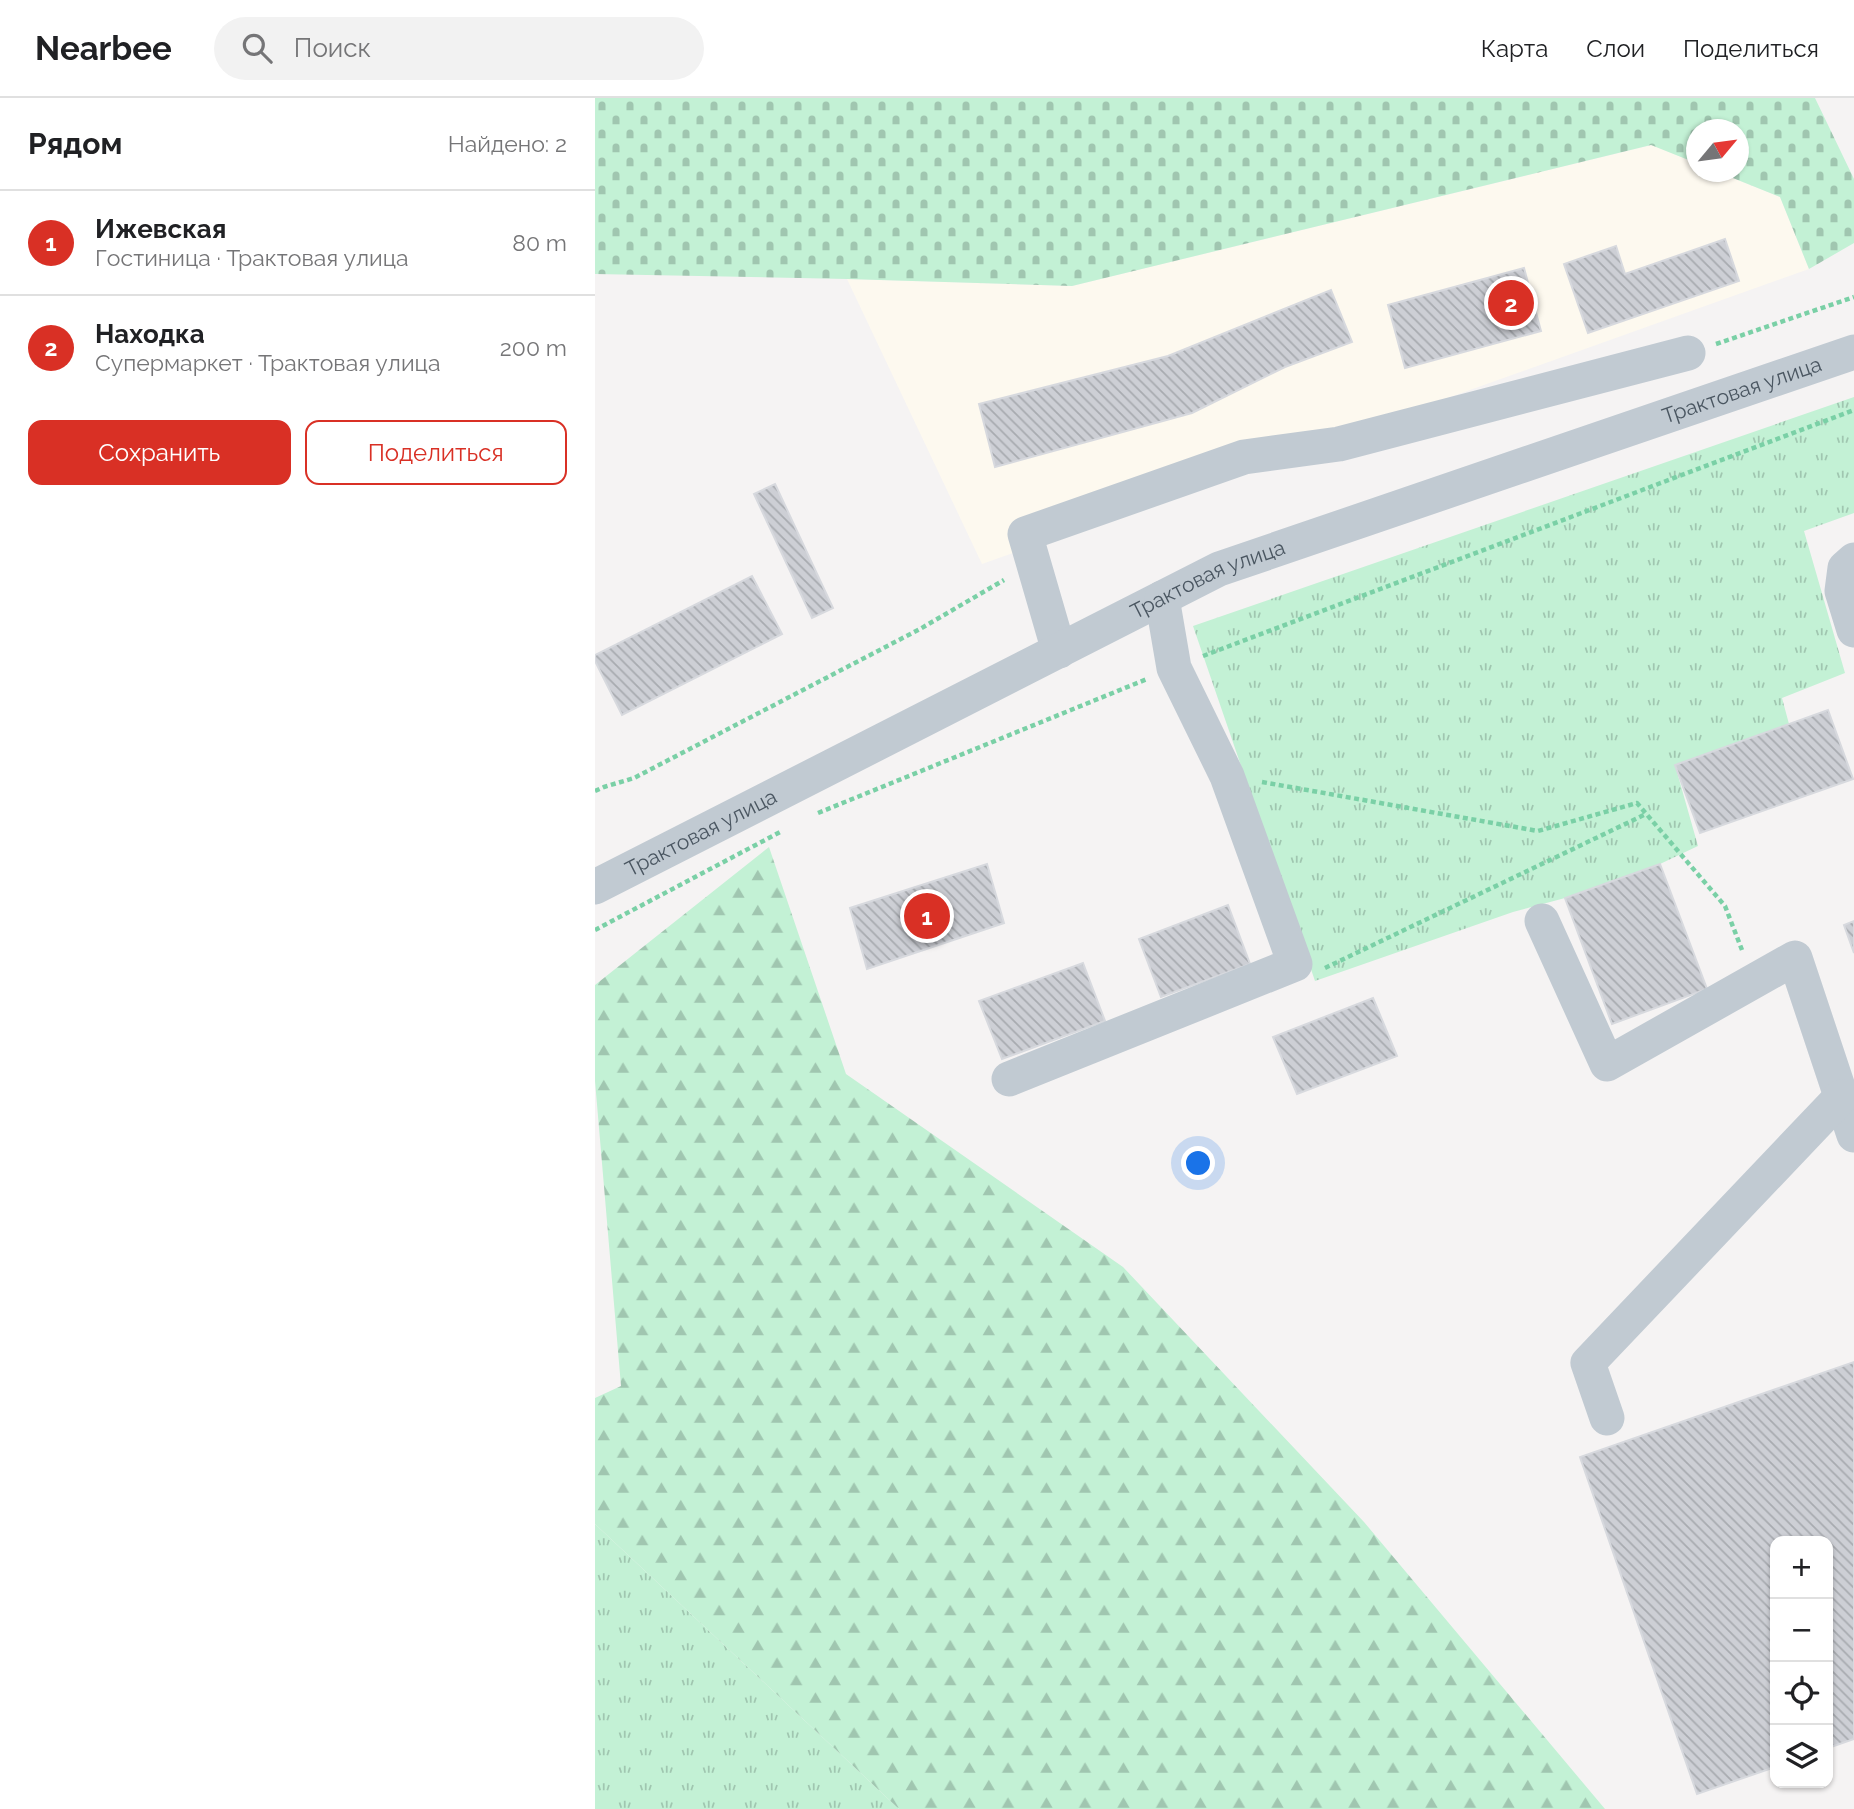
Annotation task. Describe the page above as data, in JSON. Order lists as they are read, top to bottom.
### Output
{
  "streets": {
    "street": ["Трактовая улица"]
  },
  "north": "top right",
  "page": {
    "header": "Nearbee",
    "search": "Поиск",
    "nav": ["Карта", "Слои", "Поделиться"],
    "heading": ["Рядом", "Найдено: 2"],
    "list": [
      {
        "mark": "1",
        "name": "Ижевская",
        "note": "Гостиница · Трактовая улица",
        "value": "80 m"
      },
      {
        "mark": "2",
        "name": "Находка",
        "note": "Супермаркет · Трактовая улица",
        "value": "200 m"
      }
    ],
    "pins": ["2", "1"],
    "buttons": ["Сохранить", "Поделиться"],
    "map_buttons": ["+", "−"]
  }
}
